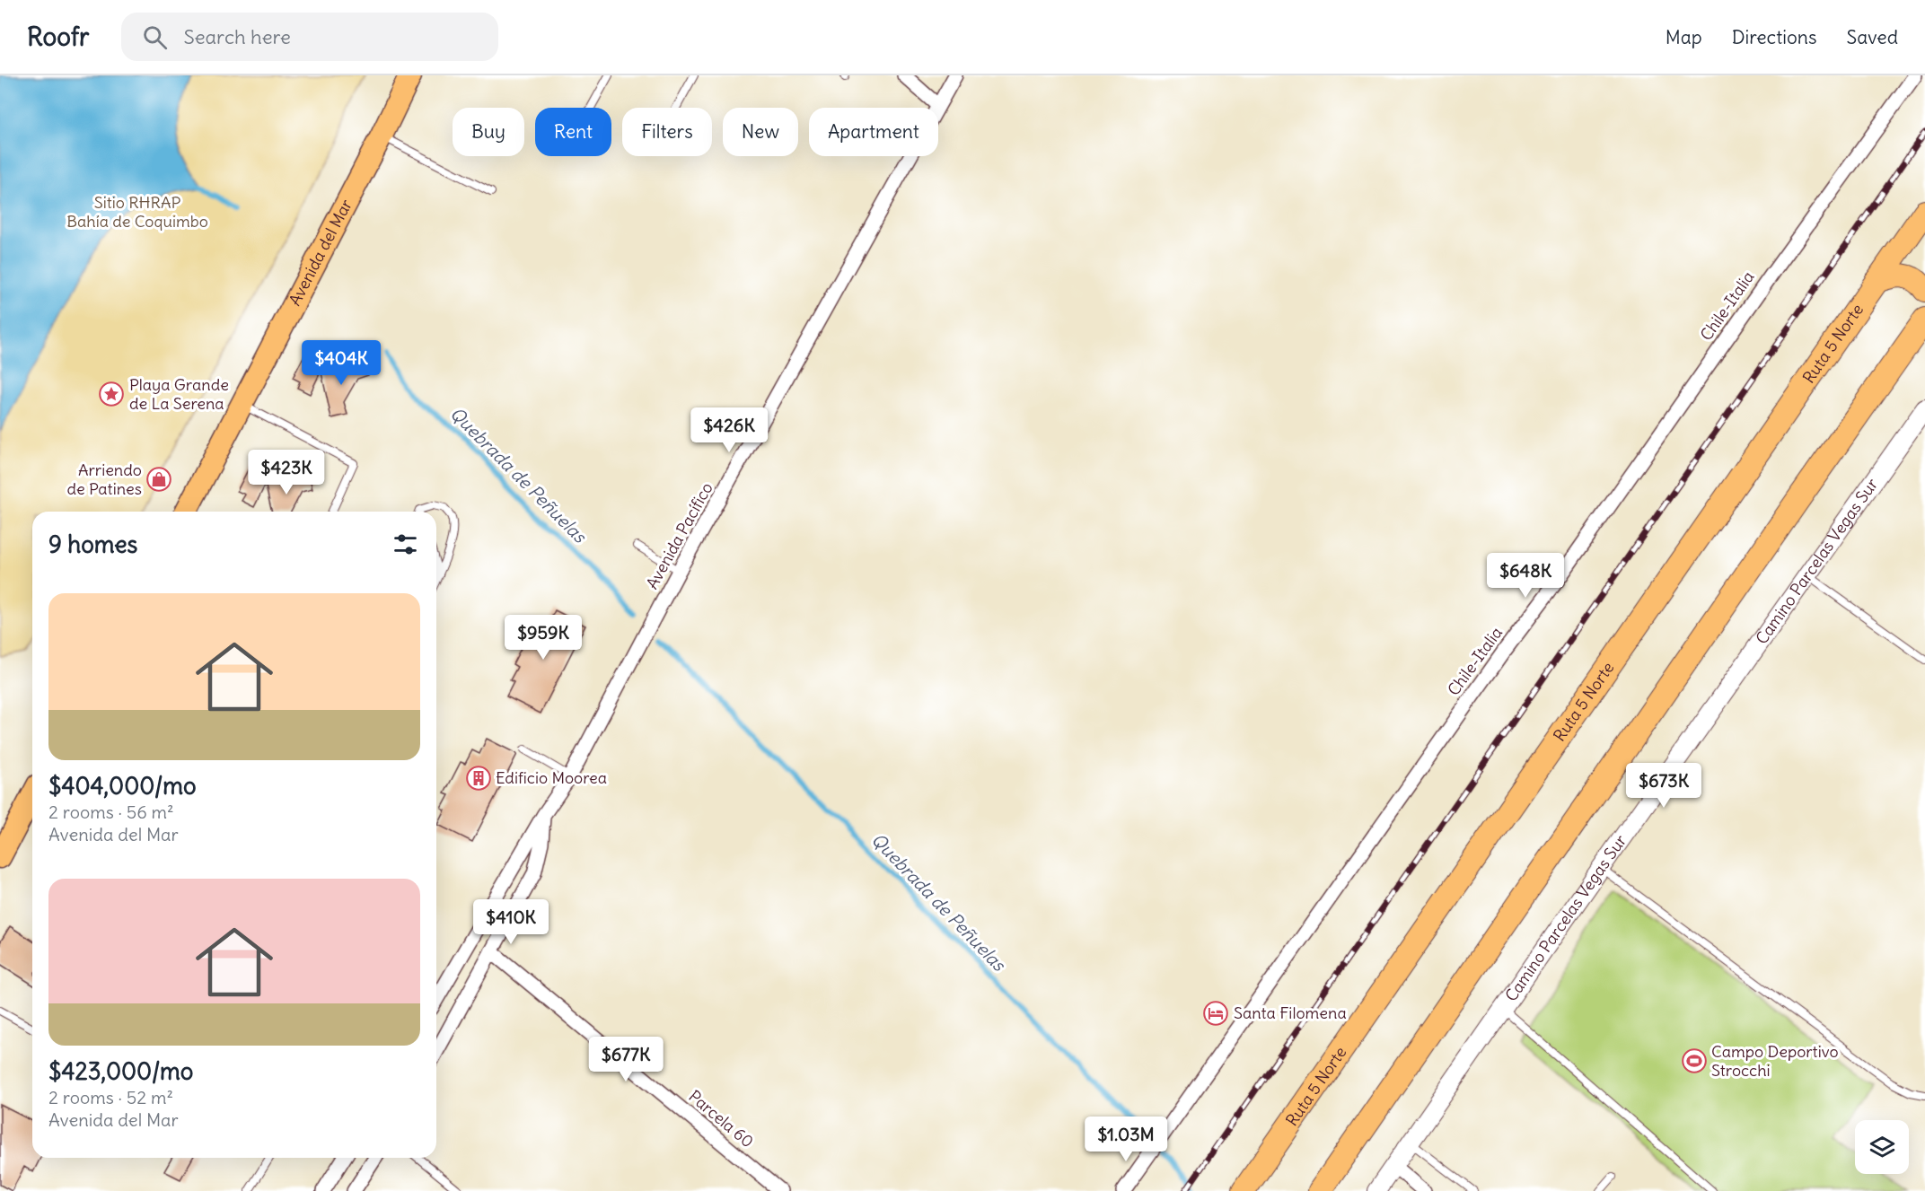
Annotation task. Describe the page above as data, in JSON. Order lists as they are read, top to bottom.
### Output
{
  "streets": {
    "highway": ["Ruta 5 Norte"],
    "main road": ["Avenida del Mar"],
    "street": [
      "Chile-Italia",
      "Avenida Pacífico",
      "Camino Parcelas Vegas Sur",
      "Parcela 60"
    ]
  },
  "crossings": [
    ["Avenida Pacífico", "Parcela 60"]
  ],
  "water": ["Quebrada de Peñuelas"],
  "parks": ["Sitio RHRAP Bahía de Coquimbo"],
  "places": {
    "place": ["Playa Grande de La Serena"],
    "shop": ["Arriendo de Patines"],
    "building": ["Edificio Moorea"],
    "hotel": ["Santa Filomena"],
    "sports": ["Campo Deportivo Strocchi"]
  },
  "page": {
    "header": "Roofr",
    "search": "Search here",
    "nav": ["Map", "Directions", "Saved"],
    "chip": [
      "Buy",
      "Rent",
      "Filters",
      "New",
      "Apartment"
    ],
    "price": [
      "$404K",
      "$426K",
      "$423K",
      "$648K",
      "$959K",
      "$673K",
      "$410K",
      "$677K",
      "$1.03M"
    ],
    "heading": "9 homes",
    "list": [
      {
        "name": "$404,000/mo",
        "note": "2 rooms · 56 m² · Avenida del Mar"
      },
      {
        "name": "$423,000/mo",
        "note": "2 rooms · 52 m² · Avenida del Mar"
      }
    ]
  }
}
